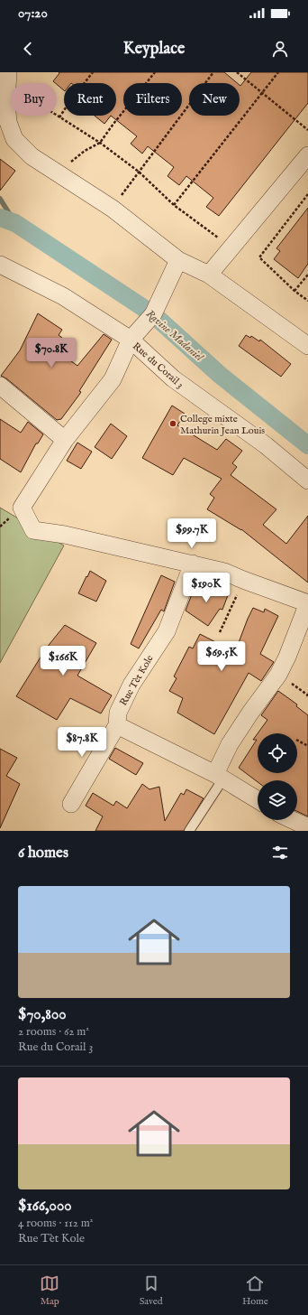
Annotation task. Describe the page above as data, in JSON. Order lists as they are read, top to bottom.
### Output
{
  "streets": {
    "street": ["Rue du Corail 3", "Rue Tèt Kole"]
  },
  "water": ["Ravine Madaniel"],
  "places": ["College mixte Mathurin Jean Louis"],
  "page": {
    "status": "07:20",
    "header": "Keyplace",
    "chip": [
      "Buy",
      "Rent",
      "Filters",
      "New"
    ],
    "price": [
      "$70.8K",
      "$99.7K",
      "$190K",
      "$69.5K",
      "$166K",
      "$87.8K"
    ],
    "heading": "6 homes",
    "list": [
      {
        "name": "$70,800",
        "note": "2 rooms · 62 m² · Rue du Corail 3"
      },
      {
        "name": "$166,000",
        "note": "4 rooms · 112 m² · Rue Tèt Kole"
      }
    ],
    "tabs": ["Map", "Saved", "Home"]
  }
}
